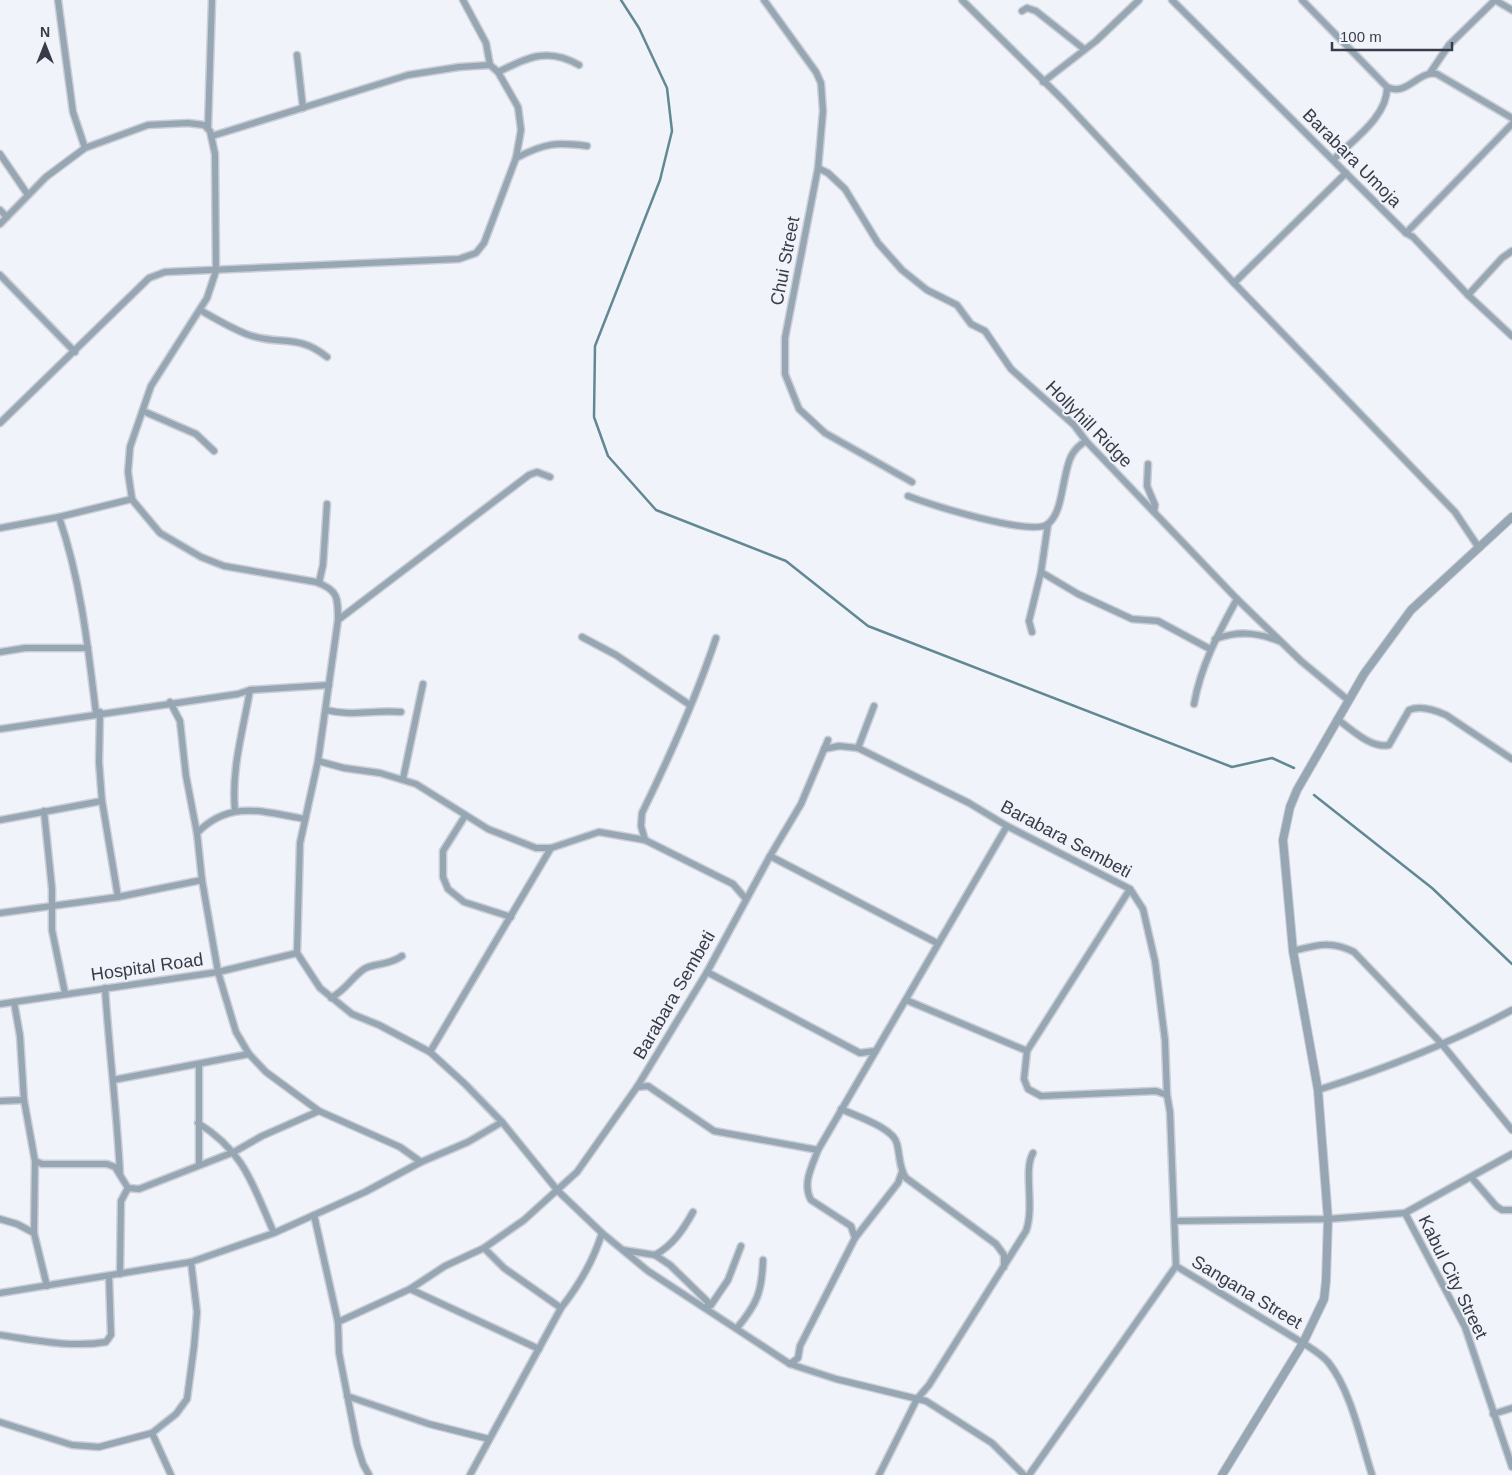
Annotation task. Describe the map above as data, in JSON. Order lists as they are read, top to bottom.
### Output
{
  "streets": {
    "street": [
      "Barabara Umoja",
      "Chui Street",
      "Hollyhill Ridge",
      "Barabara Sembeti",
      "Hospital Road",
      "Kabul City Street",
      "Sangana Street"
    ]
  },
  "crossings": [
    ["Chui Street", "Hollyhill Ridge"],
    ["Barabara Sembeti", "Sangana Street"]
  ],
  "scale_bar": "100 m",
  "north": "top"
}
